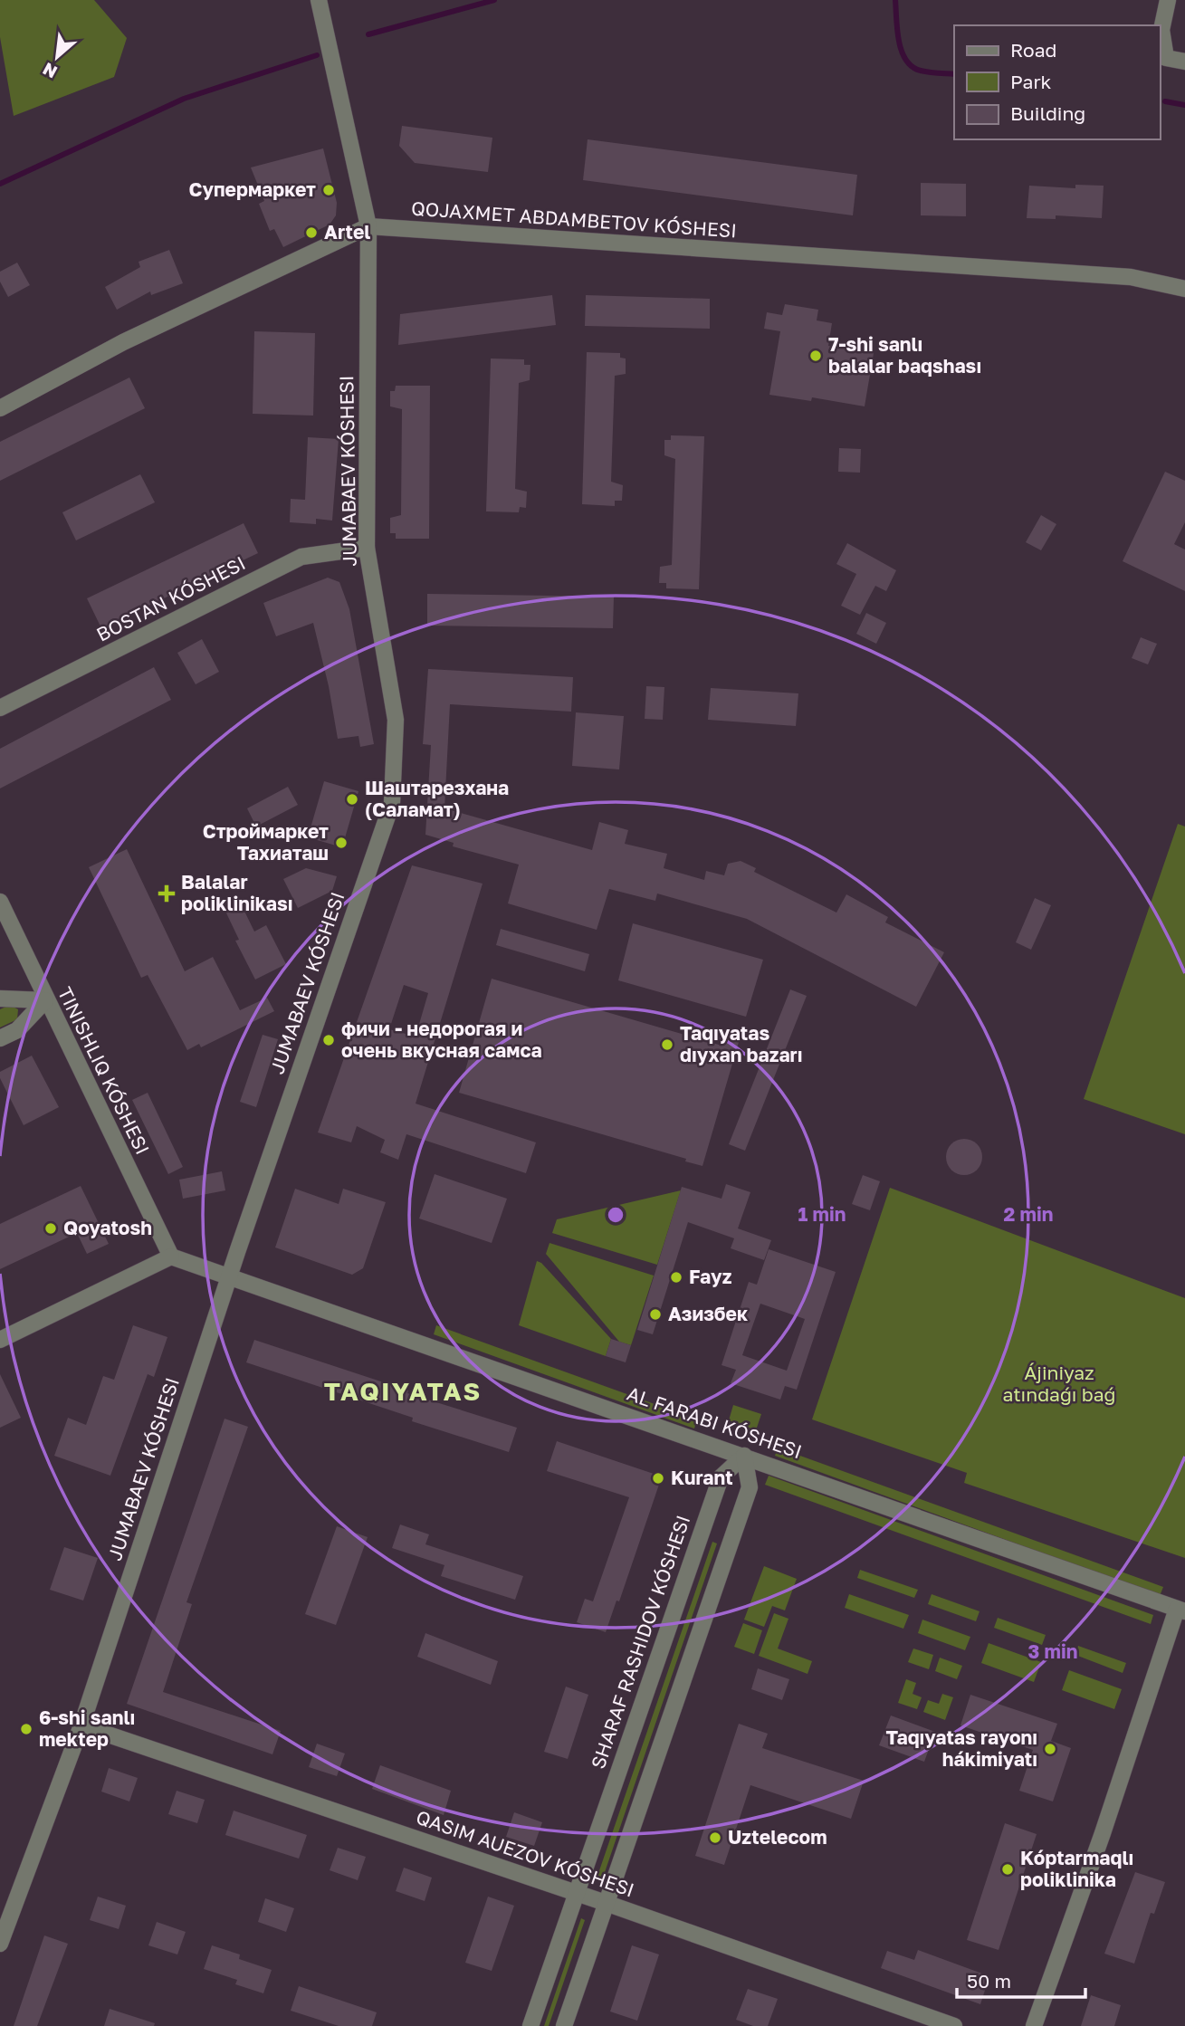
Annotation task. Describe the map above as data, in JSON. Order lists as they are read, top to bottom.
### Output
{
  "streets": {
    "street": [
      "QOJAXMET ABDAMBETOV KÓSHESI",
      "JUMABAEV KÓSHESI",
      "BOSTAN KÓSHESI",
      "AL FARABI KÓSHESI",
      "SHARAF RASHIDOV KÓSHESI"
    ]
  },
  "crossings": [
    ["QOJAXMET ABDAMBETOV KÓSHESI", "JUMABAEV KÓSHESI"],
    ["JUMABAEV KÓSHESI", "BOSTAN KÓSHESI"],
    ["JUMABAEV KÓSHESI", "AL FARABI KÓSHESI"],
    ["AL FARABI KÓSHESI", "SHARAF RASHIDOV KÓSHESI"]
  ],
  "districts": ["TAQIYATAS"],
  "parks": ["Ájiniyaz atındaǵı baǵ"],
  "places": {
    "other": [
      "Супермаркет",
      "Artel",
      "7-shi sanlı balalar baqshası",
      "Шаштарезхана (Саламат)",
      "Строймаркет Тахиаташ",
      "фичи - недорогая и очень вкусная самса",
      "Taqıyatas dıyxan bazarı",
      "Qoyatosh",
      "Fayz",
      "Азизбек",
      "Kurant",
      "6-shi sanlı mektep",
      "Taqıyatas rayonı hákimiyatı",
      "Uztelecom",
      "Kóptarmaqlı poliklinika"
    ],
    "health": ["Balalar poliklinikası"]
  },
  "legend": ["Road", "Park", "Building"],
  "scale_bar": "50 m",
  "north": "bottom left",
  "rings": ["1 min", "2 min", "3 min"]
}
